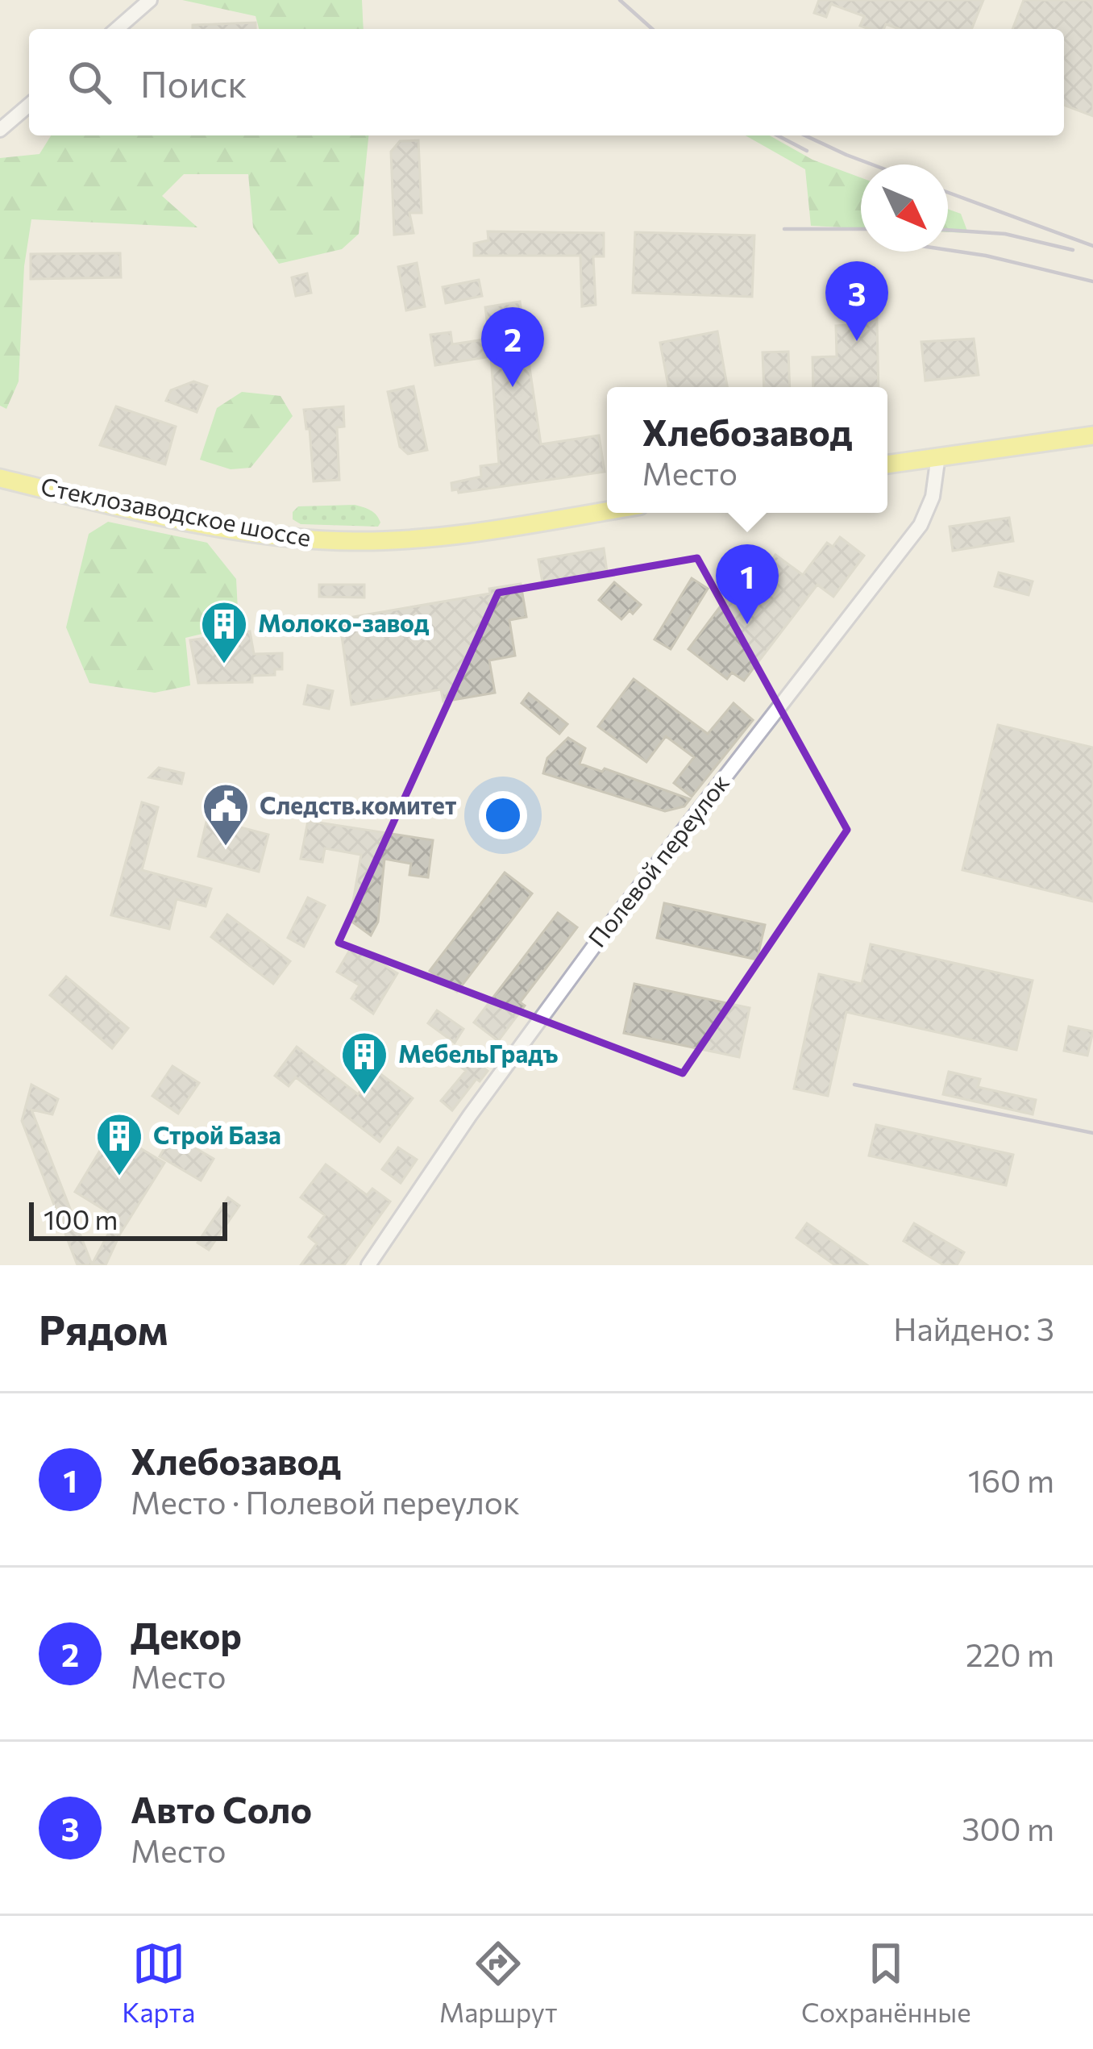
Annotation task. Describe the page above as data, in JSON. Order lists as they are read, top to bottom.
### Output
{
  "streets": {
    "main road": ["Стеклозаводское шоссе"],
    "street": ["Полевой переулок"]
  },
  "places": {
    "building": ["Молоко-завод", "МебельГрадъ", "Строй База"],
    "public building": ["Следств.комитет"]
  },
  "scale_bar": "100 m",
  "north": "bottom right",
  "page": {
    "search": "Поиск",
    "pins": ["3", "2", "1"],
    "popup": ["Хлебозавод", "Место"],
    "scale": "100 m",
    "heading": ["Рядом", "Найдено: 3"],
    "list": [
      {
        "mark": "1",
        "name": "Хлебозавод",
        "note": "Место · Полевой переулок",
        "value": "160 m"
      },
      {
        "mark": "2",
        "name": "Декор",
        "note": "Место",
        "value": "220 m"
      },
      {
        "mark": "3",
        "name": "Авто Соло",
        "note": "Место",
        "value": "300 m"
      }
    ],
    "nav": ["Карта", "Маршрут", "Сохранённые"]
  }
}
